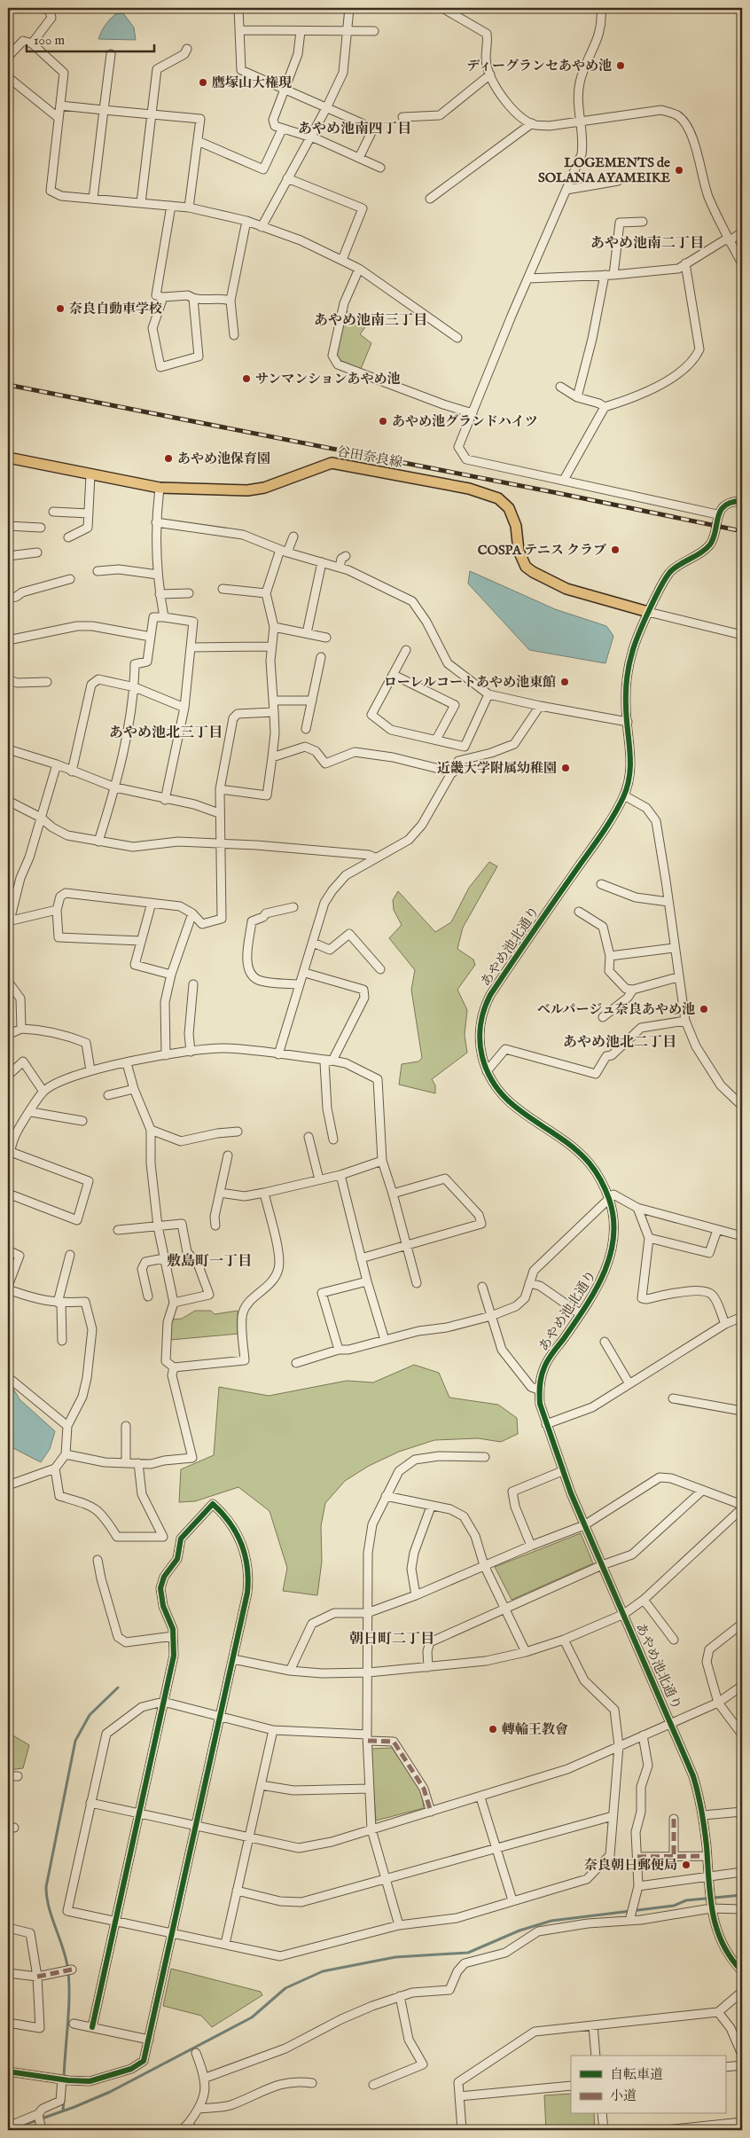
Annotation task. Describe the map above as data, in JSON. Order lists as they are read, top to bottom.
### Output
{
  "streets": {
    "main road": ["谷田奈良線"],
    "street": ["あやめ池北通り"]
  },
  "crossings": [
    ["谷田奈良線", "あやめ池北通り"]
  ],
  "districts": [
    "あやめ池南四丁目",
    "あやめ池南二丁目",
    "あやめ池南三丁目",
    "あやめ池北三丁目",
    "あやめ池北二丁目",
    "敷島町一丁目",
    "朝日町二丁目"
  ],
  "places": [
    "ディーグランセあやめ池",
    "鷹塚山大権現",
    "LOGEMENTS de SOLANA AYAMEIKE",
    "奈良自動車学校",
    "サンマンションあやめ池",
    "あやめ池グランドハイツ",
    "あやめ池保育園",
    "COSPA テニス クラブ",
    "ローレルコートあやめ池東館",
    "近畿大学附属幼稚園",
    "ベルパージュ奈良あやめ池",
    "轉輪王教會",
    "奈良朝日郵便局"
  ],
  "legend": ["自転車道", "小道"],
  "scale_bar": "100 m"
}
